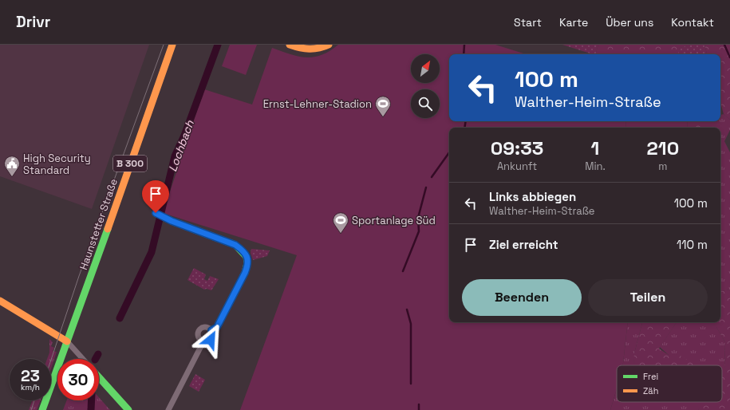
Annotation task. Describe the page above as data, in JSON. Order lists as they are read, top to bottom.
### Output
{
  "streets": {
    "main road": ["B 300", "Haunstetter Straße"]
  },
  "water": ["Lochbach"],
  "places": {
    "sports": ["Ernst-Lehner-Stadion", "Sportanlage Süd"],
    "public building": ["High Security Standard"]
  },
  "legend": ["Frei", "Zäh"],
  "north": "top right",
  "page": {
    "header": "Drivr",
    "nav": [
      "Start",
      "Karte",
      "Über uns",
      "Kontakt"
    ],
    "turn": ["100 m", "Walther-Heim-Straße"],
    "eta": [
      "09:33",
      "Ankunft",
      "1",
      "Min.",
      "210",
      "m"
    ],
    "list": [
      {
        "name": "Links abbiegen",
        "note": "Walther-Heim-Straße",
        "value": "100 m"
      },
      {
        "name": "Ziel erreicht",
        "value": "110 m"
      }
    ],
    "buttons": ["Beenden", "Teilen"],
    "speed": "23 km/h",
    "limit": "30"
  }
}
